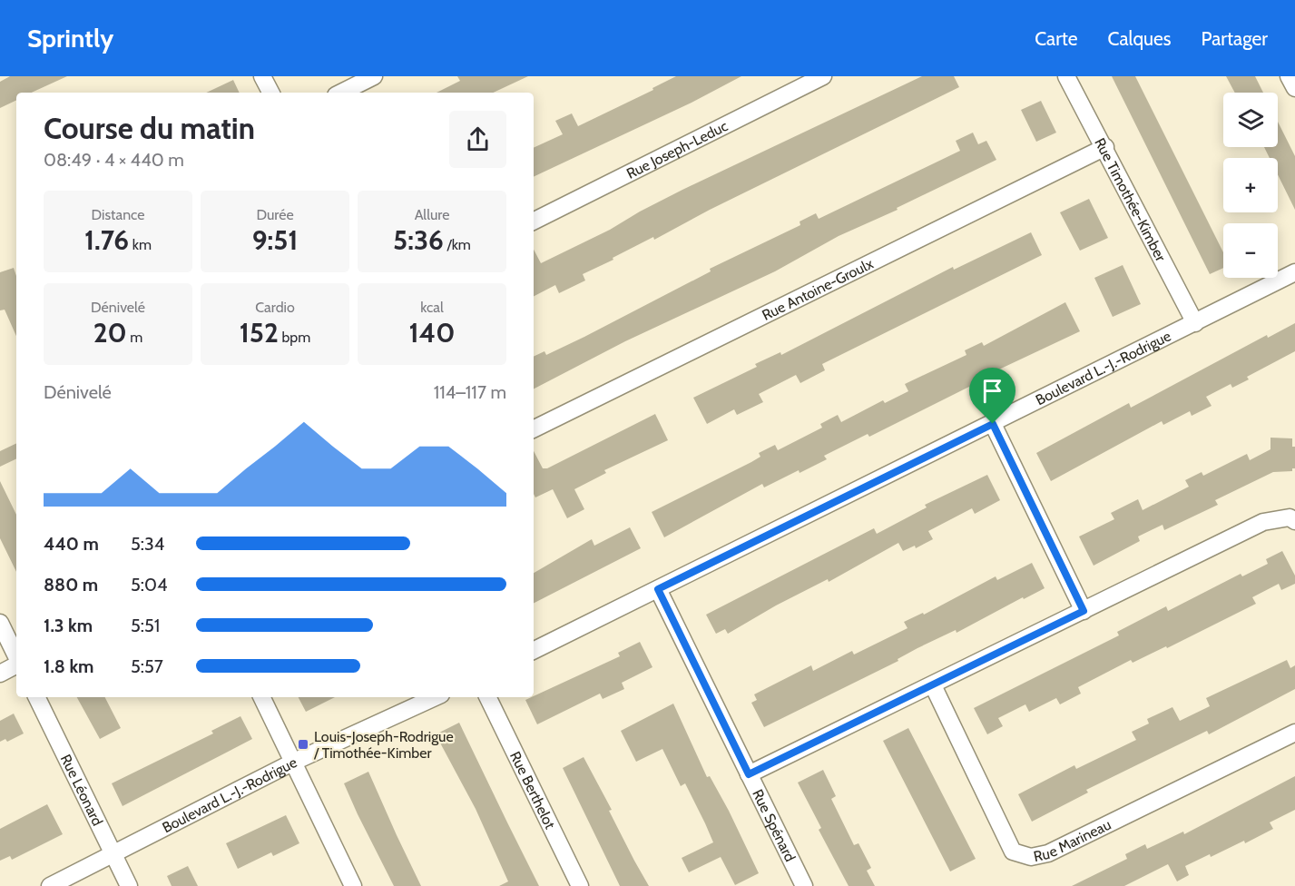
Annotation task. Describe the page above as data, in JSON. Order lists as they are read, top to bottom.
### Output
{
  "streets": {
    "street": [
      "Rue Joseph-Leduc",
      "Rue Timothée-Kimber",
      "Rue Antoine-Groulx",
      "Boulevard L.-J.-Rodrigue",
      "Rue Léonard",
      "Rue Berthelot",
      "Rue Spénard",
      "Rue Marineau"
    ]
  },
  "crossings": [
    ["Rue Timothée-Kimber", "Rue Antoine-Groulx"],
    ["Rue Timothée-Kimber", "Boulevard L.-J.-Rodrigue"],
    ["Boulevard L.-J.-Rodrigue", "Rue Léonard"],
    ["Boulevard L.-J.-Rodrigue", "Rue Spénard"]
  ],
  "places": {
    "transit": ["Louis-Joseph-Rodrigue / Timothée-Kimber"]
  },
  "page": {
    "header": "Sprintly",
    "nav": ["Carte", "Calques", "Partager"],
    "map_buttons": ["+", "−"],
    "heading": ["Course du matin", "08:49 · 4 × 440 m"],
    "stats": [
      ["Distance", "1.76 km"],
      ["Durée", "9:51"],
      ["Allure", "5:36 /km"],
      ["Dénivelé", "20 m"],
      ["Cardio", "152 bpm"],
      ["kcal", "140"]
    ],
    "chart": ["Dénivelé", "114–117 m"],
    "list": [
      {
        "name": "440 m",
        "note": "5:34"
      },
      {
        "name": "880 m",
        "note": "5:04"
      },
      {
        "name": "1.3 km",
        "note": "5:51"
      },
      {
        "name": "1.8 km",
        "note": "5:57"
      }
    ]
  }
}
